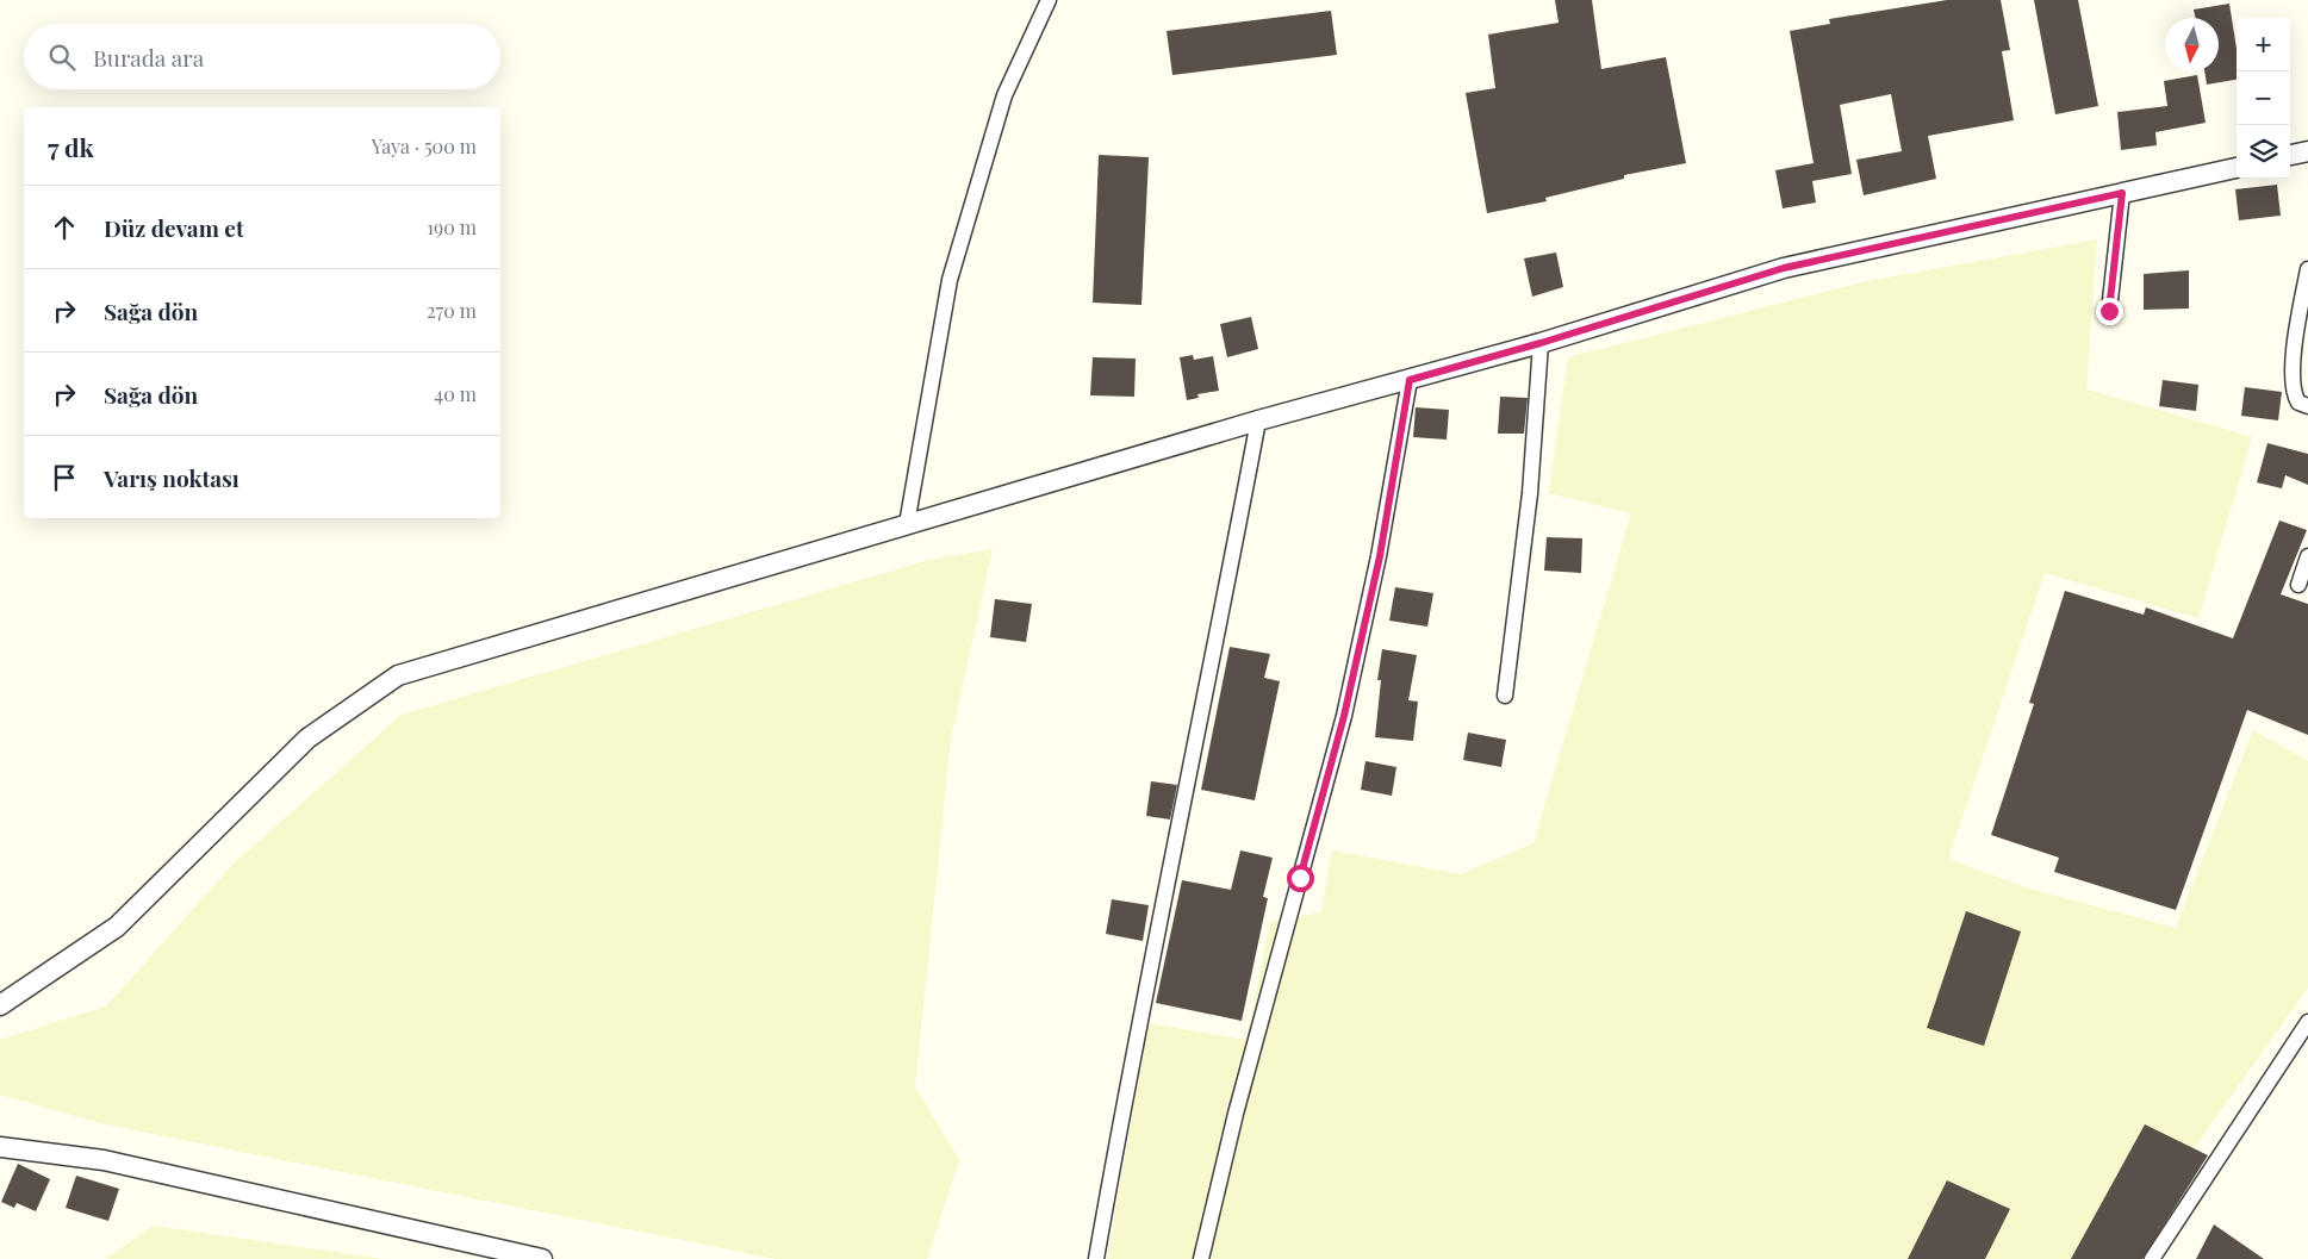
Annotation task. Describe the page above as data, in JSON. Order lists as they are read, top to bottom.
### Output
{
  "north": "bottom",
  "page": {
    "map_buttons": ["+", "−"],
    "search": "Burada ara",
    "heading": ["7 dk", "Yaya · 500 m"],
    "list": [
      ["Düz devam et", "190 m"],
      ["Sağa dön", "270 m"],
      ["Sağa dön", "40 m"],
      "Varış noktası"
    ]
  }
}
